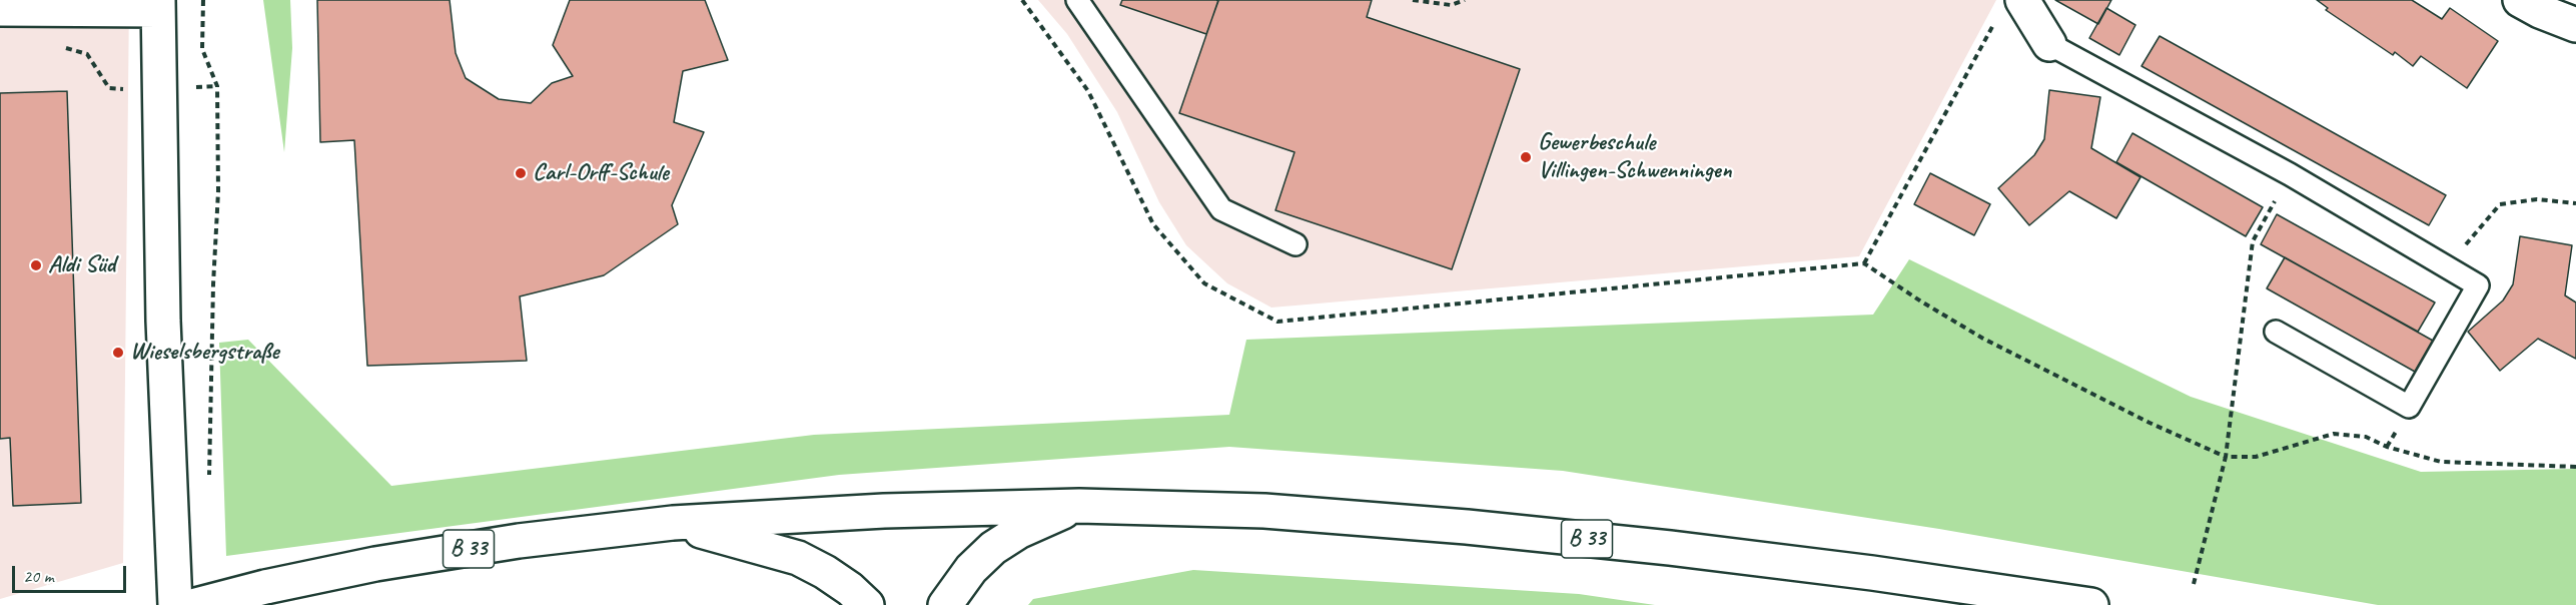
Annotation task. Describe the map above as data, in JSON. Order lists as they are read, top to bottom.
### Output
{
  "streets": {
    "main road": ["B 33"]
  },
  "places": [
    "Gewerbeschule Villingen-Schwenningen",
    "Carl-Orff-Schule",
    "Aldi Süd",
    "Wieselsbergstraße"
  ],
  "scale_bar": "20 m"
}
